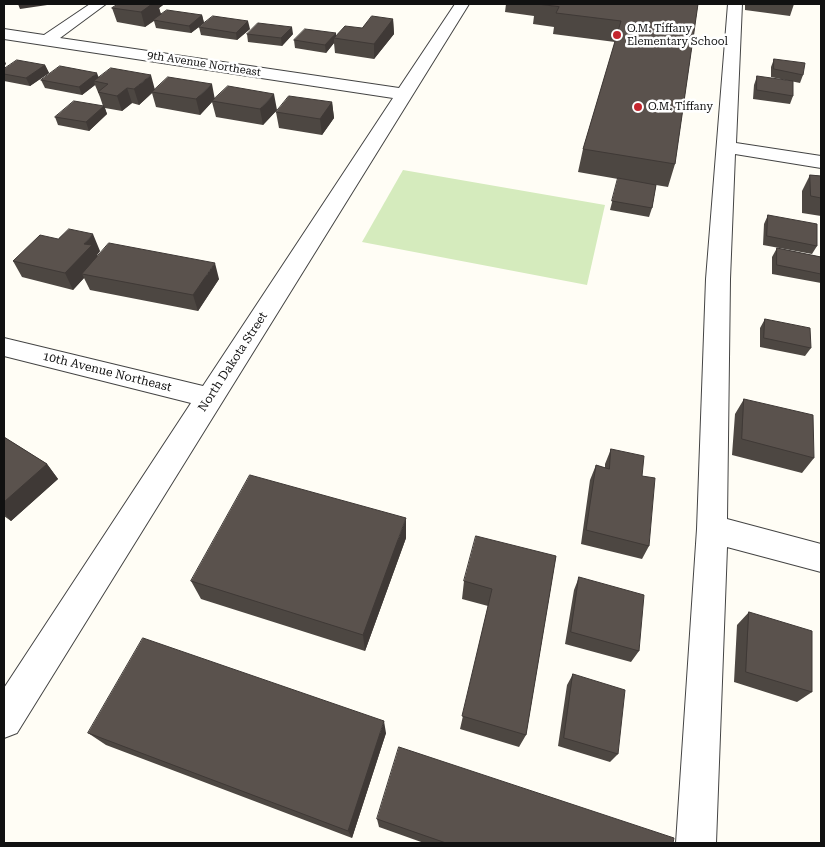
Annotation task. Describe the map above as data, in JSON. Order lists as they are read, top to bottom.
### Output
{
  "streets": {
    "street": ["9th Avenue Northeast", "North Dakota Street", "10th Avenue Northeast"]
  },
  "crossings": [
    ["9th Avenue Northeast", "North Dakota Street"],
    ["North Dakota Street", "10th Avenue Northeast"]
  ],
  "places": ["O.M. Tiffany Elementary School", "O.M. Tiffany"]
}
